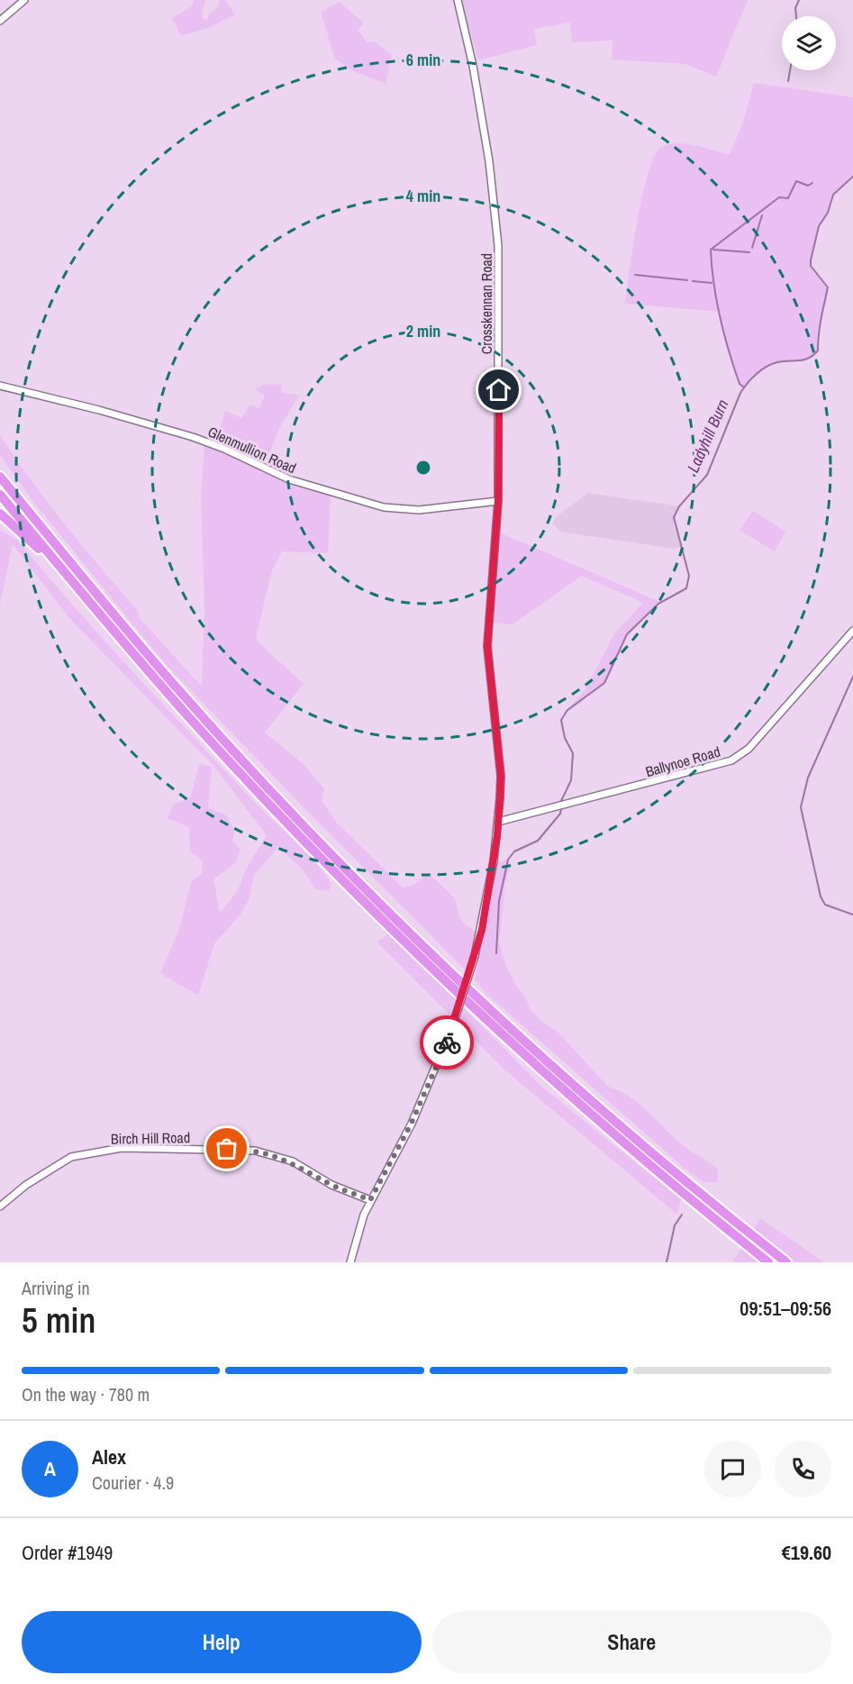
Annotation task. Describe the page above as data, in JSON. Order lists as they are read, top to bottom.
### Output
{
  "streets": {
    "street": [
      "Crosskennan Road",
      "Glenmullion Road",
      "Ballynoe Road",
      "Birch Hill Road"
    ]
  },
  "crossings": [
    ["Crosskennan Road", "Glenmullion Road"],
    ["Crosskennan Road", "Ballynoe Road"],
    ["Crosskennan Road", "Birch Hill Road"]
  ],
  "water": ["Ladyhill Burn"],
  "page": {
    "heading": ["5 min", "Arriving in", "09:51–09:56"],
    "panel": [
      "Alex",
      "Courier · 4.9",
      "Order #1949",
      "€19.60"
    ],
    "bar": "On the way · 780 m",
    "round": "A",
    "buttons": ["Help", "Share"]
  },
  "rings": ["6 min", "4 min", "2 min"]
}
